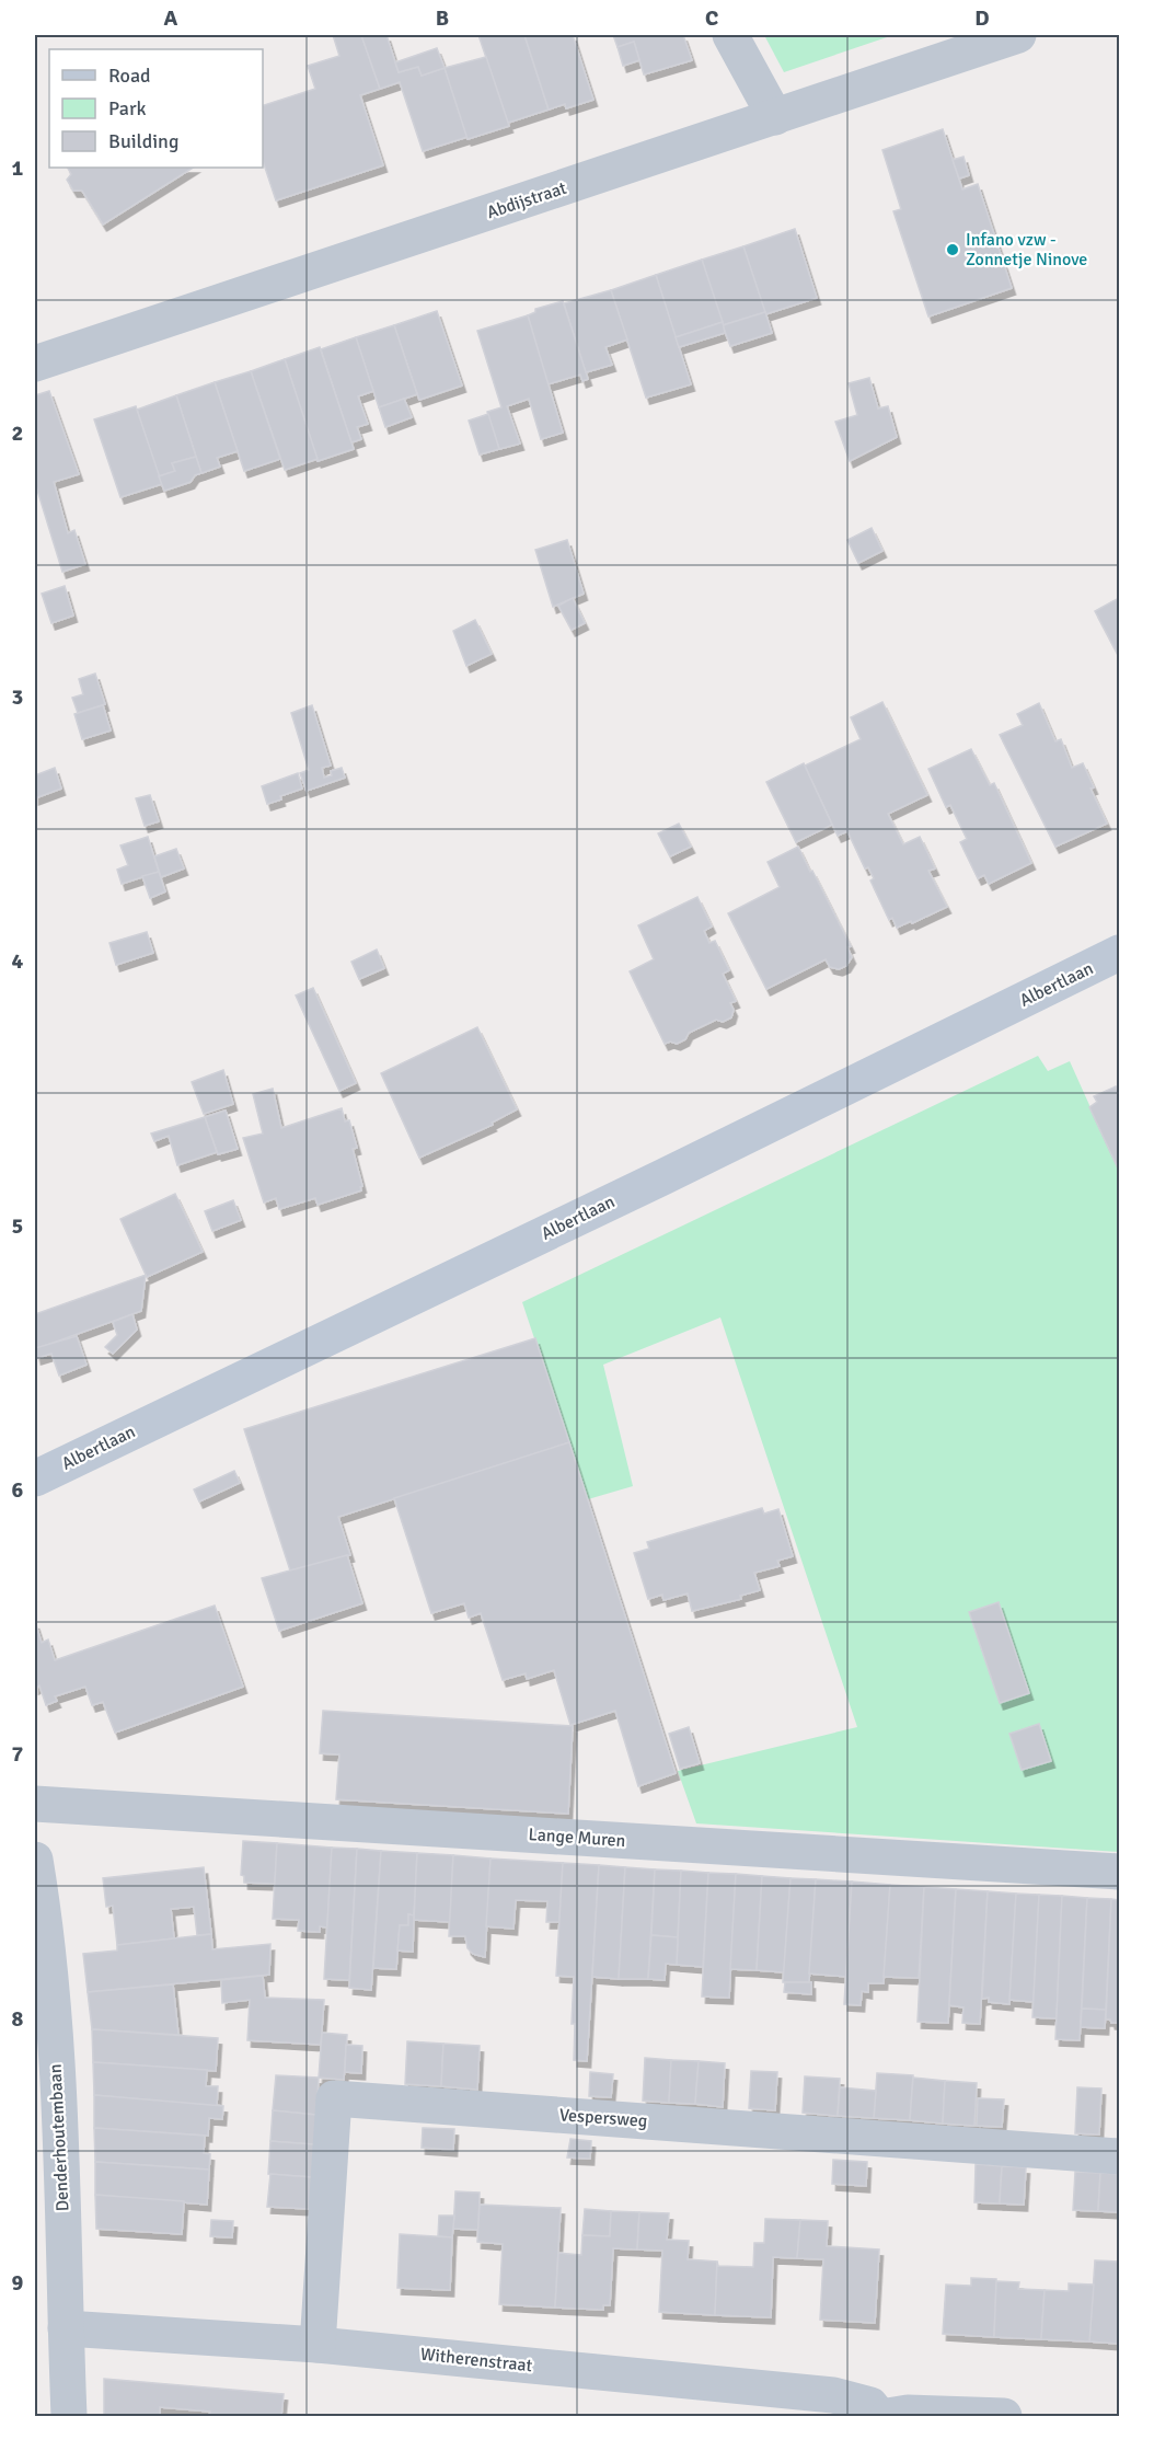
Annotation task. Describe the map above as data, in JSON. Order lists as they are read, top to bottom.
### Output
{
  "streets": {
    "main road": ["Albertlaan"],
    "street": [
      "Abdijstraat",
      "Lange Muren",
      "Vespersweg",
      "Denderhoutembaan",
      "Witherenstraat"
    ]
  },
  "crossings": [
    ["Vespersweg", "Witherenstraat"],
    ["Denderhoutembaan", "Witherenstraat"]
  ],
  "places": ["Infano vzw - Zonnetje Ninove"],
  "legend": ["Road", "Park", "Building"],
  "grid": {
    "columns": [
      "A",
      "B",
      "C",
      "D"
    ],
    "rows": [
      "1",
      "2",
      "3",
      "4",
      "5",
      "6",
      "7",
      "8",
      "9"
    ]
  }
}
